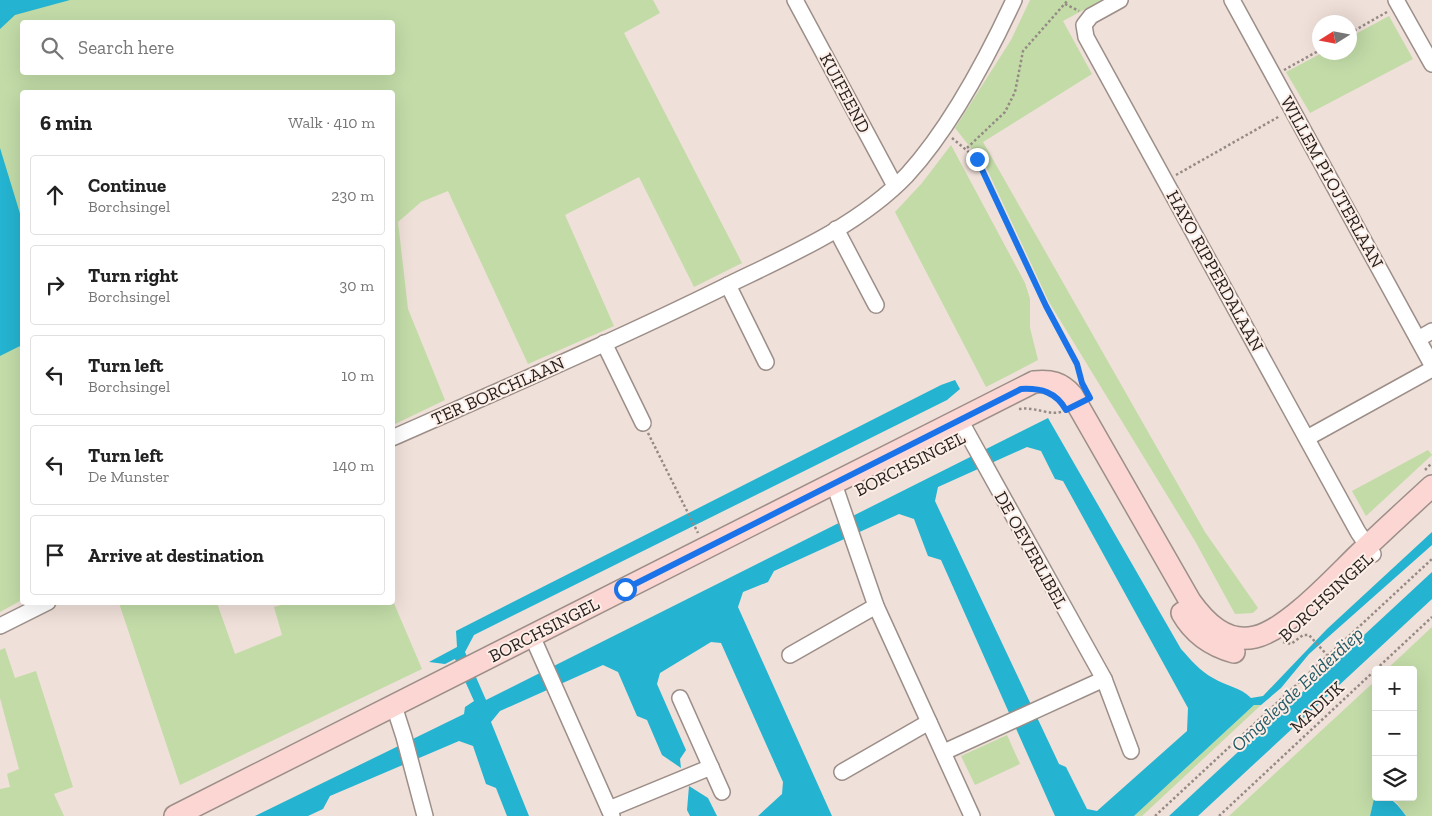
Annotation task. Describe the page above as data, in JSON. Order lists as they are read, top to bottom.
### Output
{
  "streets": {
    "main road": ["BORCHSINGEL"],
    "street": [
      "KUIFEEND",
      "WILLEM PLOJTERLAAN",
      "HAYO RIPPERDALAAN",
      "TER BORCHLAAN",
      "DE OEVERLIBEL"
    ],
    "path": ["MADIJK"]
  },
  "crossings": [
    ["KUIFEEND", "TER BORCHLAAN"],
    ["HAYO RIPPERDALAAN", "BORCHSINGEL"],
    ["BORCHSINGEL", "DE OEVERLIBEL"]
  ],
  "water": ["Omgelegde Eelderdiep"],
  "north": "left",
  "page": {
    "search": "Search here",
    "heading": ["6 min", "Walk · 410 m"],
    "list": [
      ["Continue", "Borchsingel", "230 m"],
      ["Turn right", "Borchsingel", "30 m"],
      ["Turn left", "Borchsingel", "10 m"],
      ["Turn left", "De Munster", "140 m"],
      "Arrive at destination"
    ],
    "map_buttons": ["+", "−"]
  }
}
